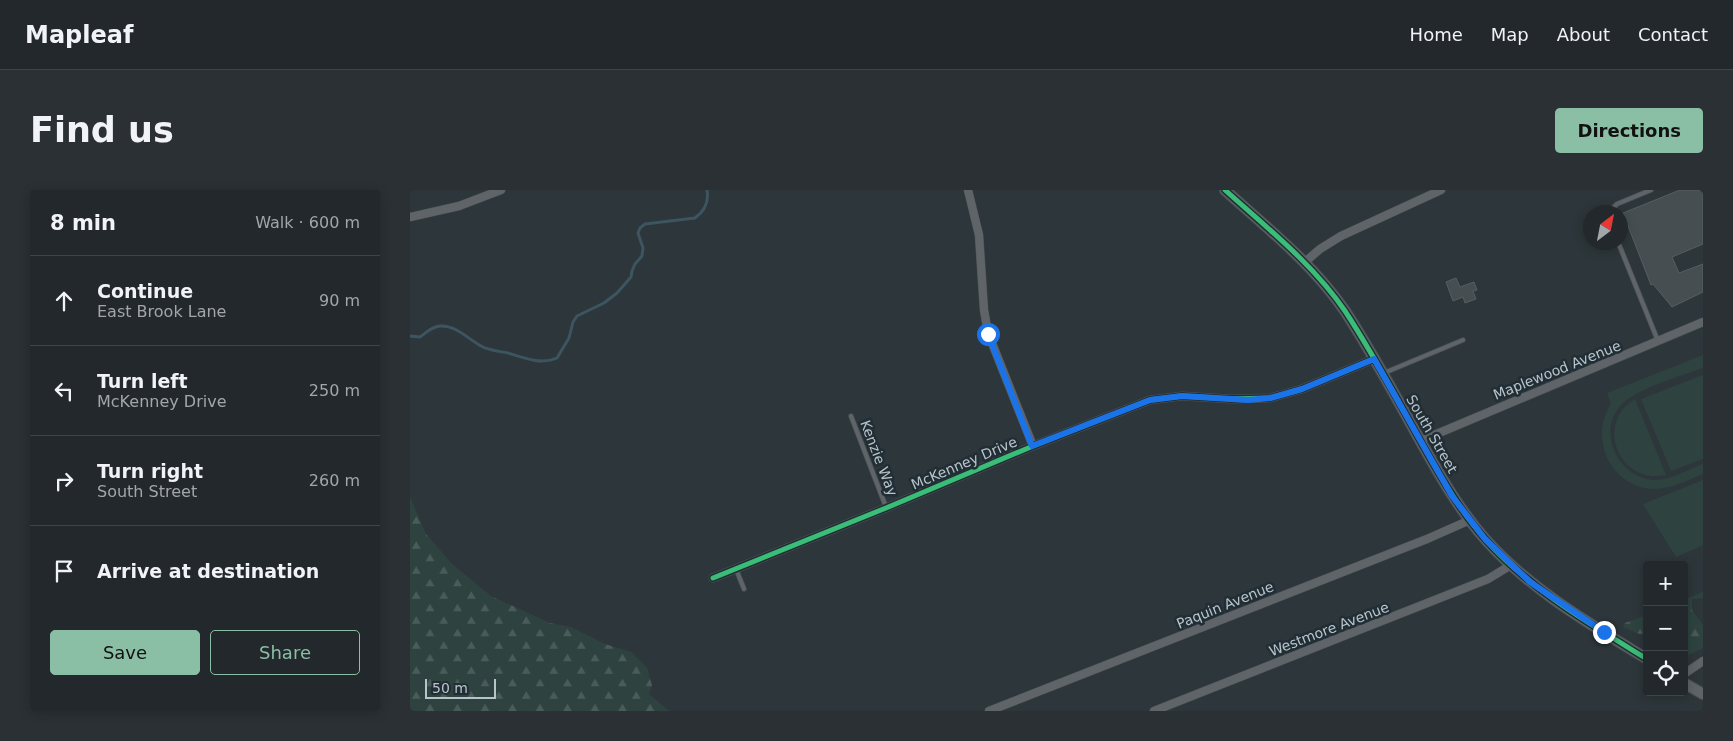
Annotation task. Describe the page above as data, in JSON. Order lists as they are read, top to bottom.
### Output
{
  "streets": {
    "street": [
      "Maplewood Avenue",
      "South Street",
      "McKenney Drive",
      "Paquin Avenue",
      "Westmore Avenue"
    ],
    "lane": ["Kenzie Way"]
  },
  "crossings": [
    ["Maplewood Avenue", "South Street"],
    ["South Street", "McKenney Drive"],
    ["South Street", "Paquin Avenue"],
    ["South Street", "Westmore Avenue"],
    ["Kenzie Way", "McKenney Drive"]
  ],
  "scale_bar": "50 m",
  "north": "top right",
  "page": {
    "header": "Mapleaf",
    "nav": [
      "Home",
      "Map",
      "About",
      "Contact"
    ],
    "buttons": [
      "Directions",
      ["Save", "Share"]
    ],
    "title": "Find us",
    "heading": ["8 min", "Walk · 600 m"],
    "list": [
      ["Continue", "East Brook Lane", "90 m"],
      ["Turn left", "McKenney Drive", "250 m"],
      ["Turn right", "South Street", "260 m"],
      "Arrive at destination"
    ],
    "map_buttons": ["+", "−"],
    "scale": "50 m"
  }
}
